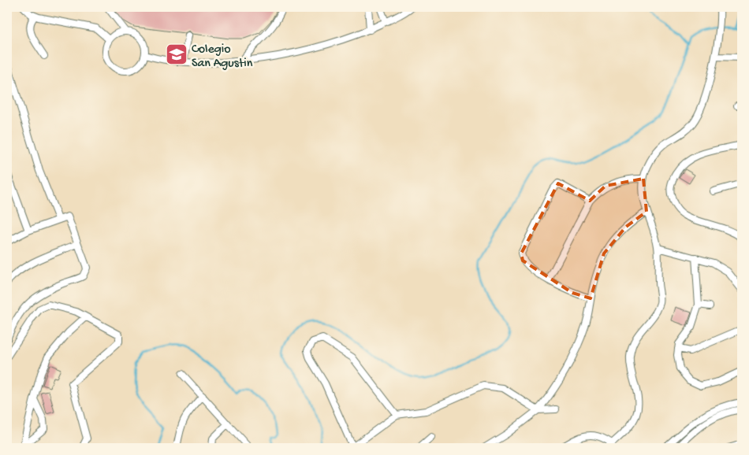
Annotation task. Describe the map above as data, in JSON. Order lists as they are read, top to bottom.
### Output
{
  "places": {
    "school or university": ["Colegio San Agustin"]
  }
}
